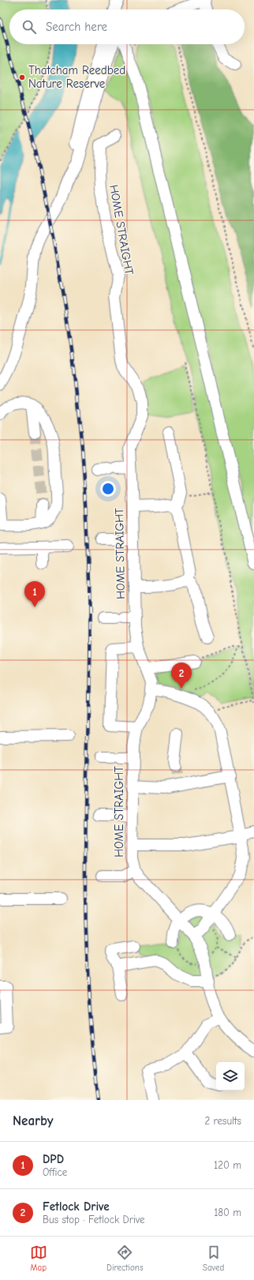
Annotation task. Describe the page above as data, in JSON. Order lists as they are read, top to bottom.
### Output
{
  "streets": {
    "street": ["HOME STRAIGHT"]
  },
  "places": ["Thatcham Reedbed Nature Reserve"],
  "page": {
    "search": "Search here",
    "pins": ["1", "2"],
    "heading": ["Nearby", "2 results"],
    "list": [
      {
        "mark": "1",
        "name": "DPD",
        "note": "Office",
        "value": "120 m"
      },
      {
        "mark": "2",
        "name": "Fetlock Drive",
        "note": "Bus stop · Fetlock Drive",
        "value": "180 m"
      }
    ],
    "nav": ["Map", "Directions", "Saved"]
  }
}
